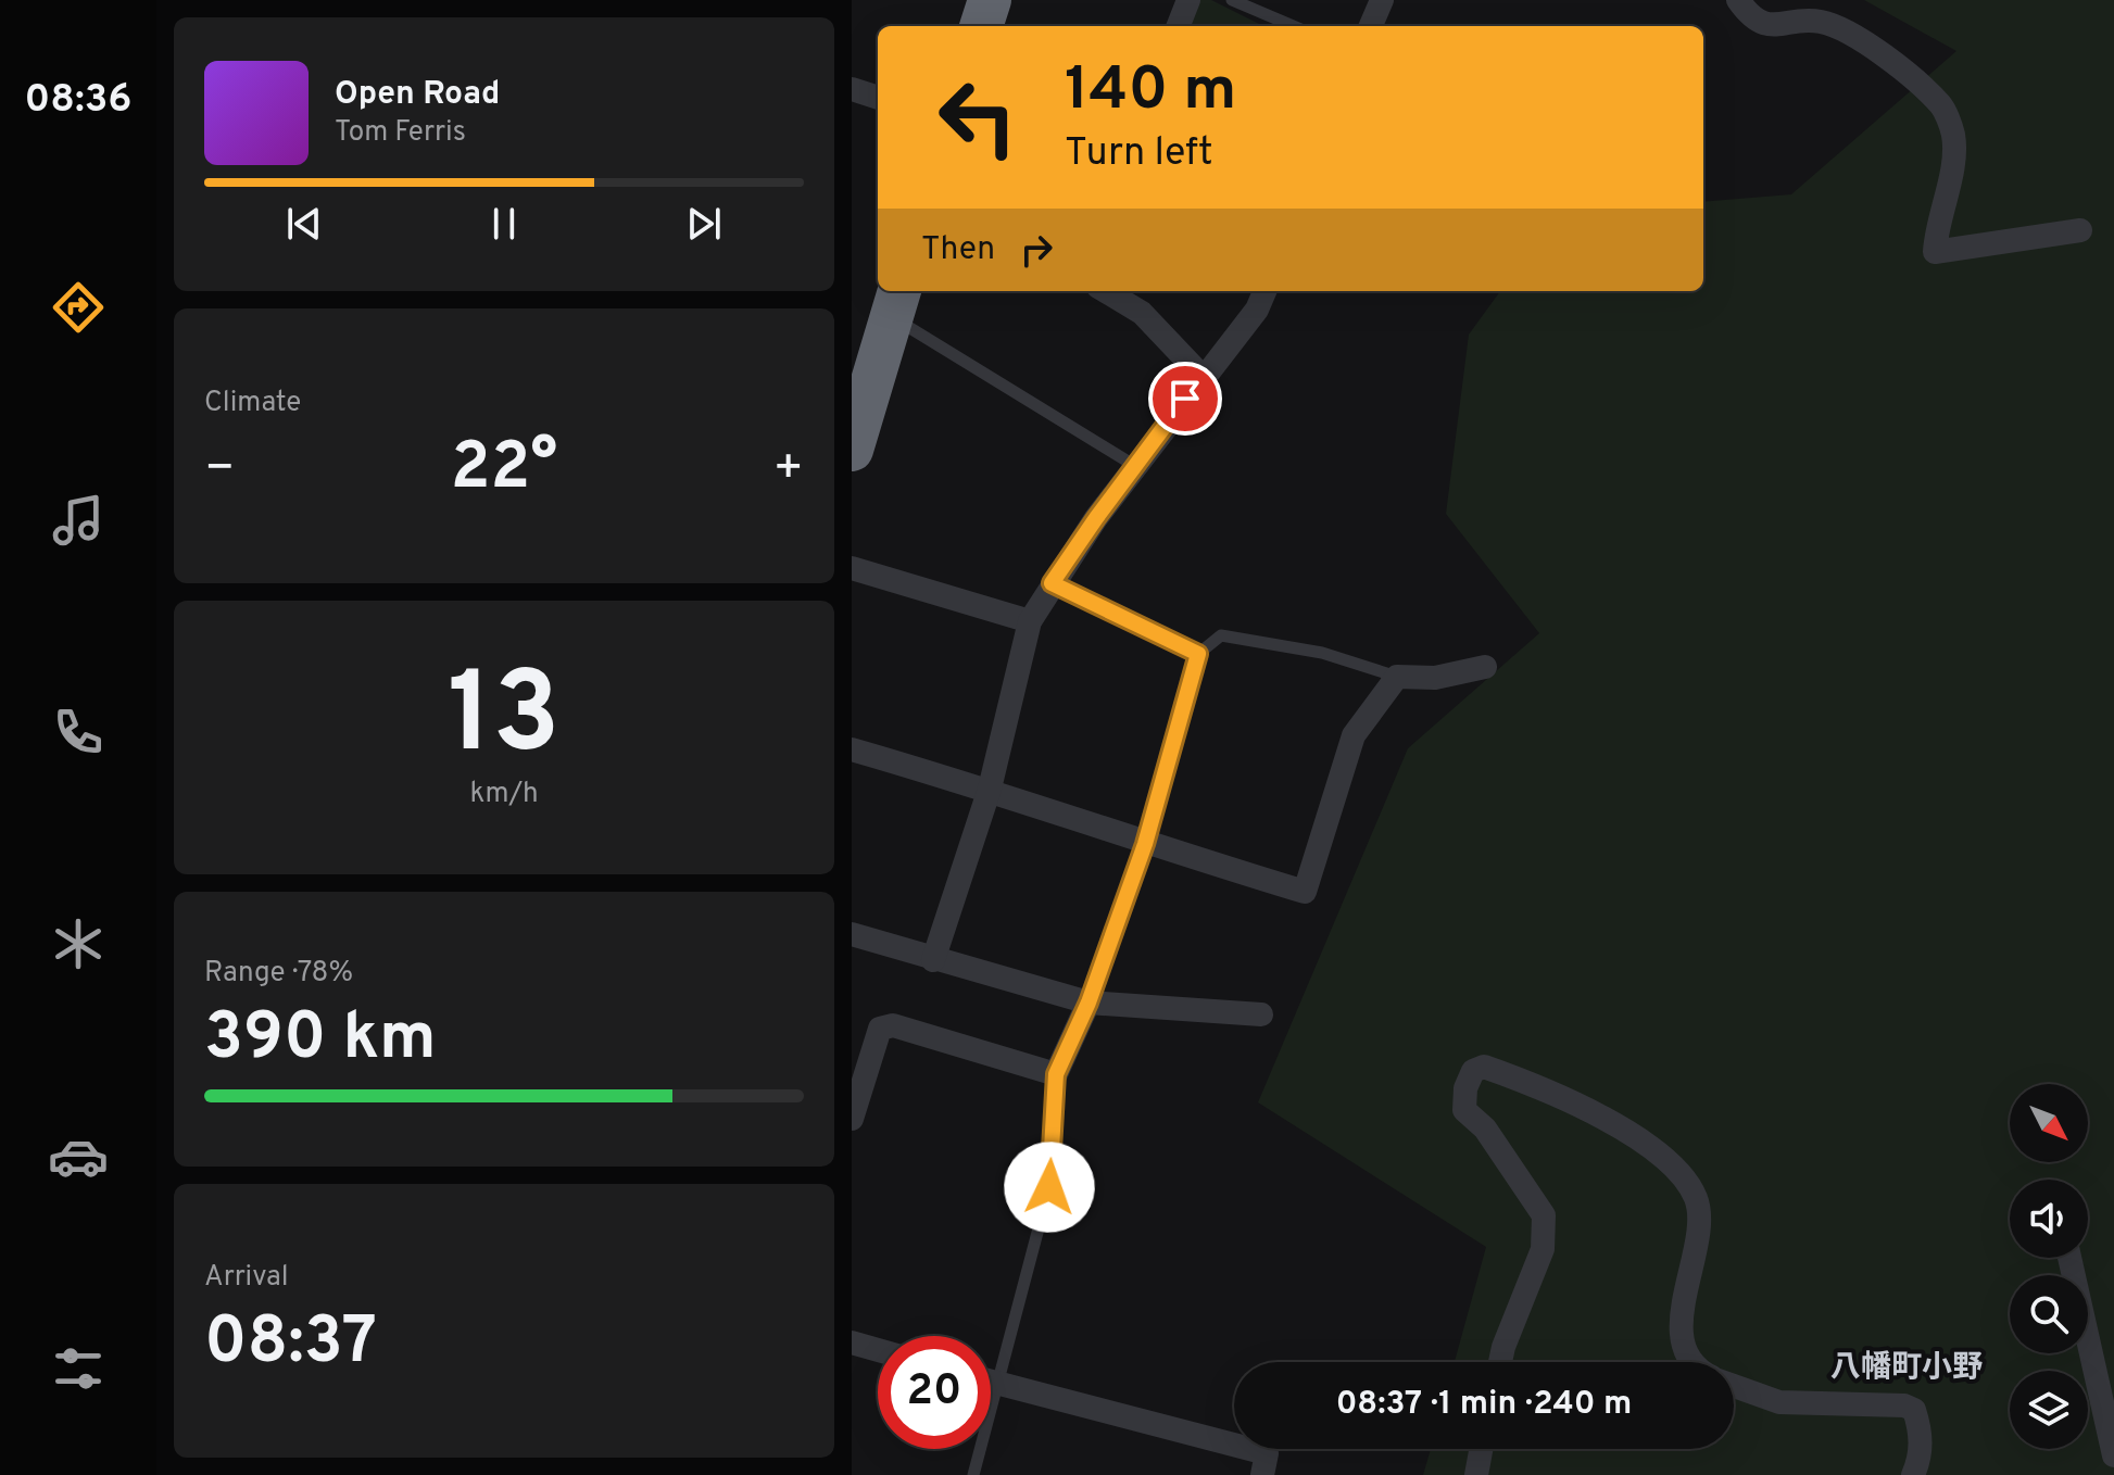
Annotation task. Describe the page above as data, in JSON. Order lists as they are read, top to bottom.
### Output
{
  "districts": ["八幡町小野"],
  "north": "bottom right",
  "page": {
    "tabs": "08:36",
    "turn": ["140 m", "Turn left"],
    "song": ["Open Road", "Tom Ferris"],
    "then": "Then",
    "tile": [
      "Climate",
      ["13", "km/h"],
      ["Range · 78%", "390 km"],
      ["Arrival", "08:37"]
    ],
    "heat": ["−", "22°", "+"],
    "limit": "20",
    "trip": "08:37 · 1 min · 240 m"
  }
}
